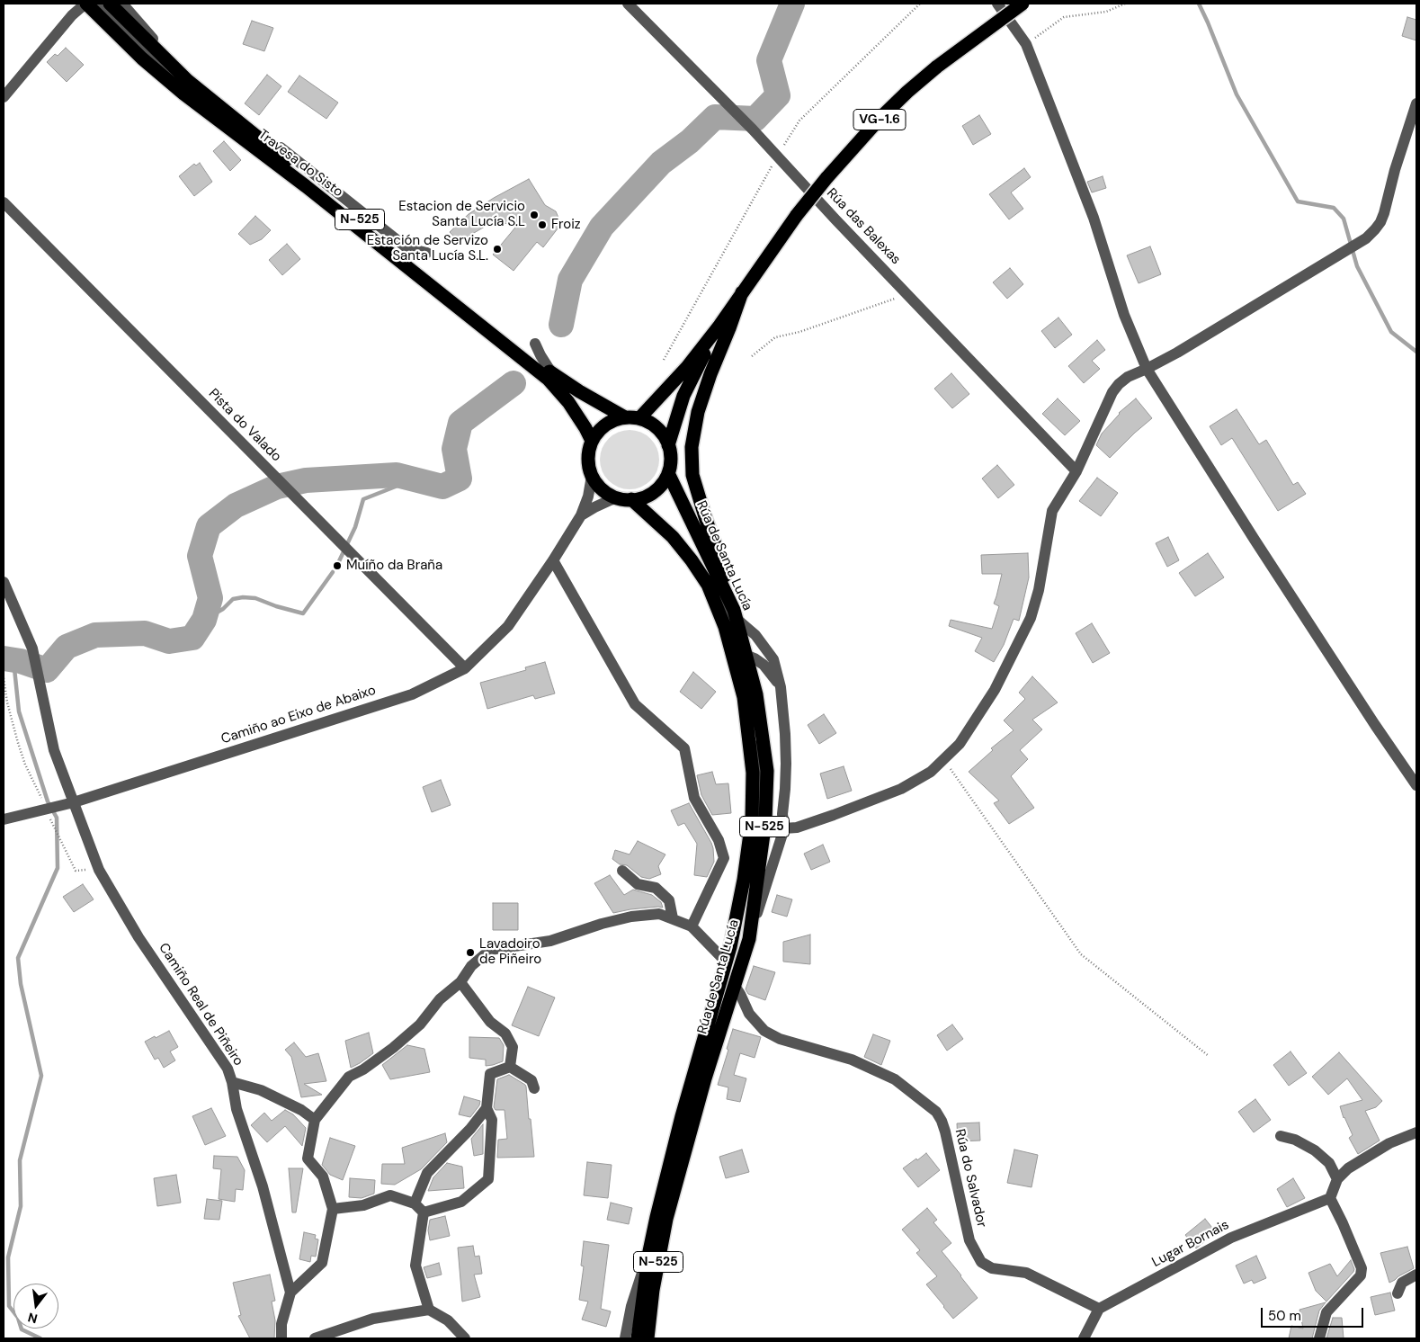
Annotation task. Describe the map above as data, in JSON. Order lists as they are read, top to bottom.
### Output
{
  "streets": {
    "highway": [
      "VG-1.6",
      "Travesa do Sisto",
      "N-525",
      "Rúa de Santa Lucía"
    ],
    "street": [
      "Rúa das Balexas",
      "Pista do Valado",
      "Camiño ao Eixo de Abaixo",
      "Camiño Real de Piñeiro",
      "Rúa do Salvador",
      "Lugar Bornais"
    ]
  },
  "crossings": [
    ["VG-1.6", "Travesa do Sisto"],
    ["VG-1.6", "N-525"],
    ["VG-1.6", "Rúa de Santa Lucía"],
    ["Travesa do Sisto", "N-525"],
    ["Travesa do Sisto", "Rúa de Santa Lucía"],
    ["N-525", "Rúa de Santa Lucía"],
    ["Pista do Valado", "Camiño ao Eixo de Abaixo"],
    ["Rúa de Santa Lucía", "Rúa do Salvador"],
    ["Camiño ao Eixo de Abaixo", "Camiño Real de Piñeiro"],
    ["Rúa do Salvador", "Lugar Bornais"]
  ],
  "places": [
    "Estacion de Servicio Santa Lucía S.L",
    "Froiz",
    "Estación de Servizo Santa Lucía S.L.",
    "Muíño da Braña",
    "Lavadoiro de Piñeiro"
  ],
  "scale_bar": "50 m",
  "north": "bottom"
}
